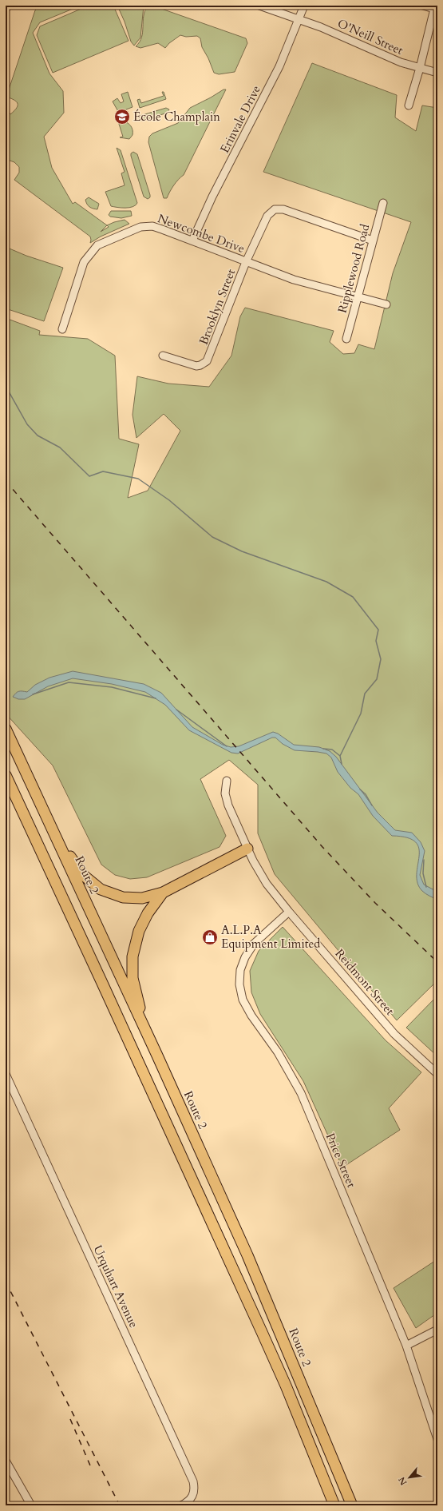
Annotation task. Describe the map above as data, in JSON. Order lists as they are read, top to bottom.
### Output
{
  "streets": {
    "highway": ["Route 2"],
    "street": [
      "O'Neill Street",
      "Erinvale Drive",
      "Newcombe Drive",
      "Ripplewood Road",
      "Brooklyn Street",
      "Reidmont Street",
      "Price Street",
      "Urquhart Avenue"
    ]
  },
  "crossings": [
    ["O'Neill Street", "Erinvale Drive"],
    ["Erinvale Drive", "Newcombe Drive"],
    ["Newcombe Drive", "Ripplewood Road"],
    ["Newcombe Drive", "Brooklyn Street"],
    ["Ripplewood Road", "Brooklyn Street"],
    ["Reidmont Street", "Price Street"]
  ],
  "places": {
    "school or university": ["École Champlain"],
    "shop": ["A.L.P.A Equipment Limited"]
  },
  "north": "bottom left"
}
